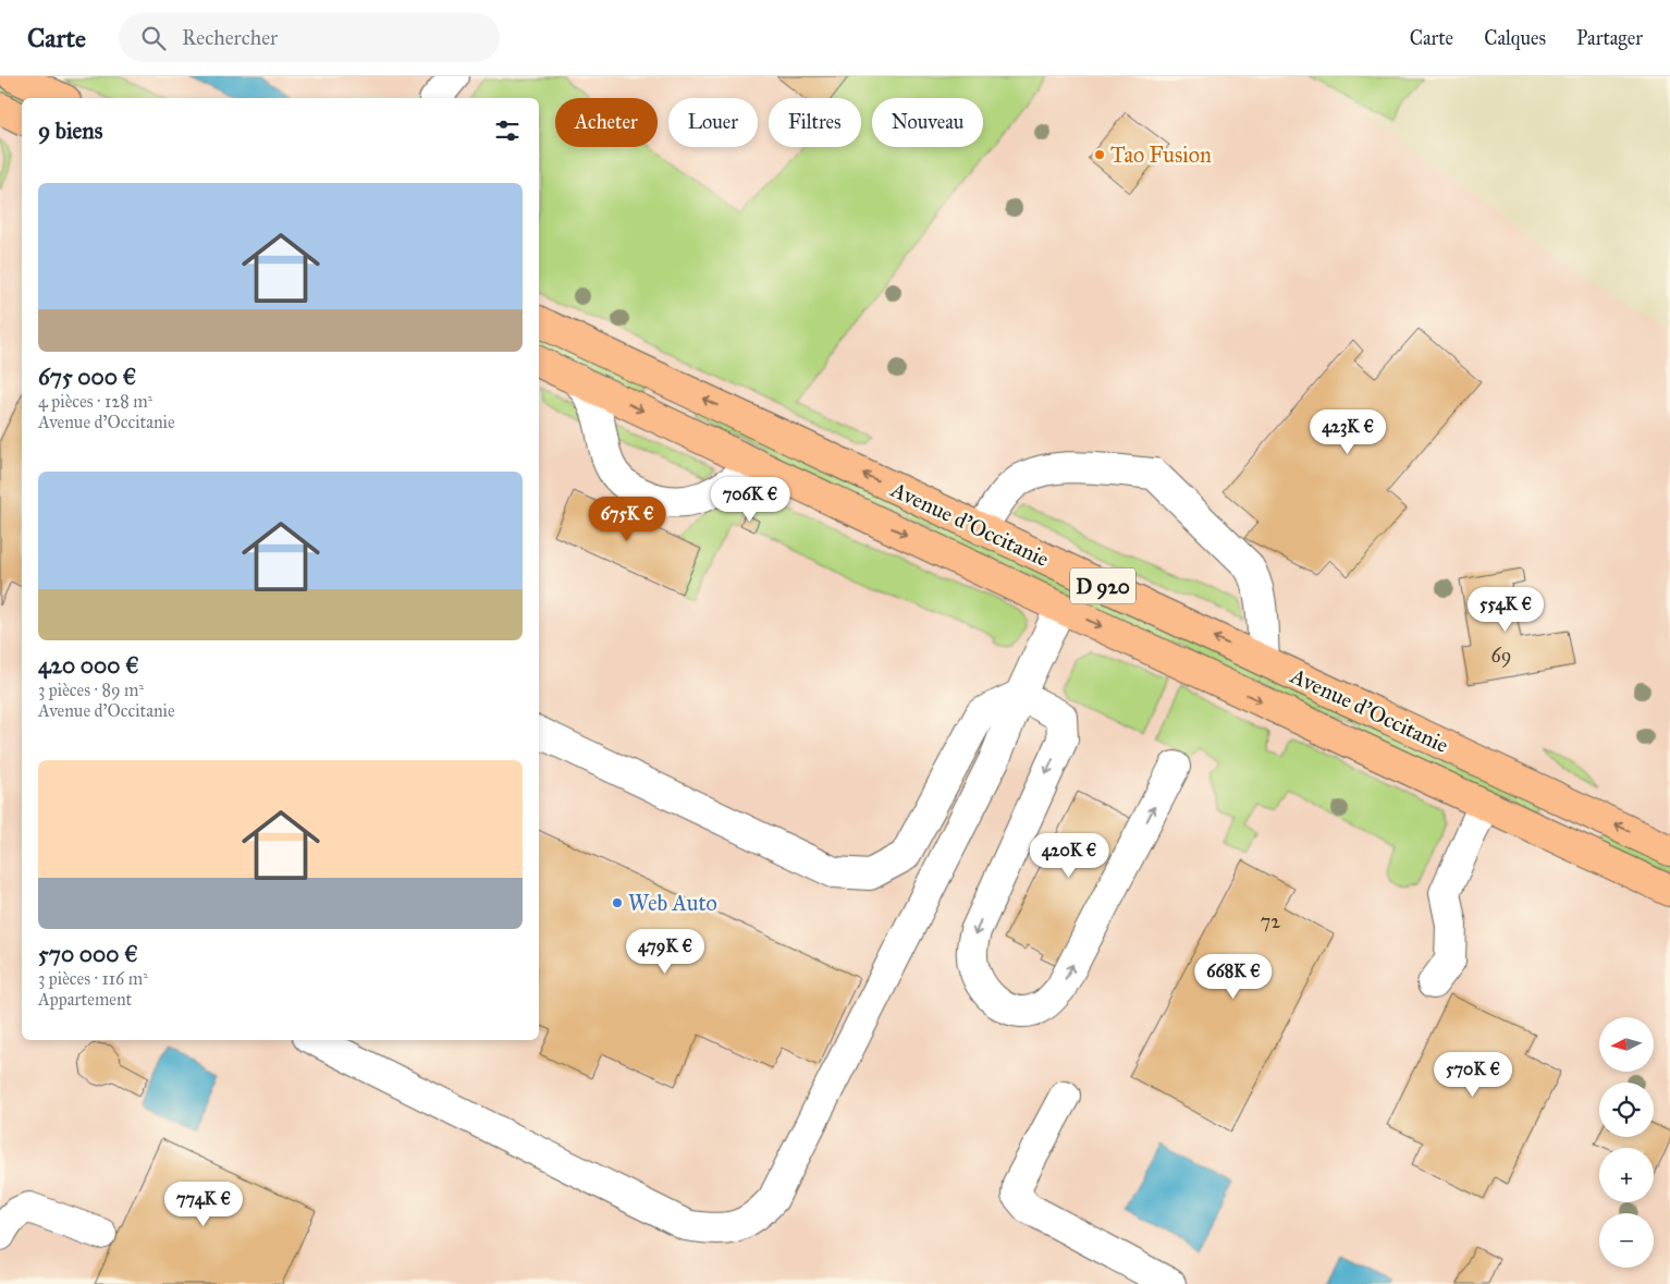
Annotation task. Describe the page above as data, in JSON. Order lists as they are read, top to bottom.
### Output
{
  "streets": {
    "main road": ["Avenue d'Occitanie", "D 920"]
  },
  "places": ["Tao Fusion", "Web Auto"],
  "house_numbers": ["69", "72"],
  "north": "left",
  "page": {
    "header": "Carte",
    "search": "Rechercher",
    "nav": ["Carte", "Calques", "Partager"],
    "chip": [
      "Acheter",
      "Louer",
      "Filtres",
      "Nouveau"
    ],
    "heading": "9 biens",
    "list": [
      {
        "name": "675 000 €",
        "note": "4 pièces · 128 m² · Avenue d'Occitanie"
      },
      {
        "name": "420 000 €",
        "note": "3 pièces · 89 m² · Avenue d'Occitanie"
      },
      {
        "name": "570 000 €",
        "note": "3 pièces · 116 m² · Appartement"
      }
    ],
    "price": [
      "423K €",
      "706K €",
      "675K €",
      "554K €",
      "420K €",
      "479K €",
      "668K €",
      "570K €",
      "774K €"
    ],
    "map_buttons": ["+", "−"]
  }
}
